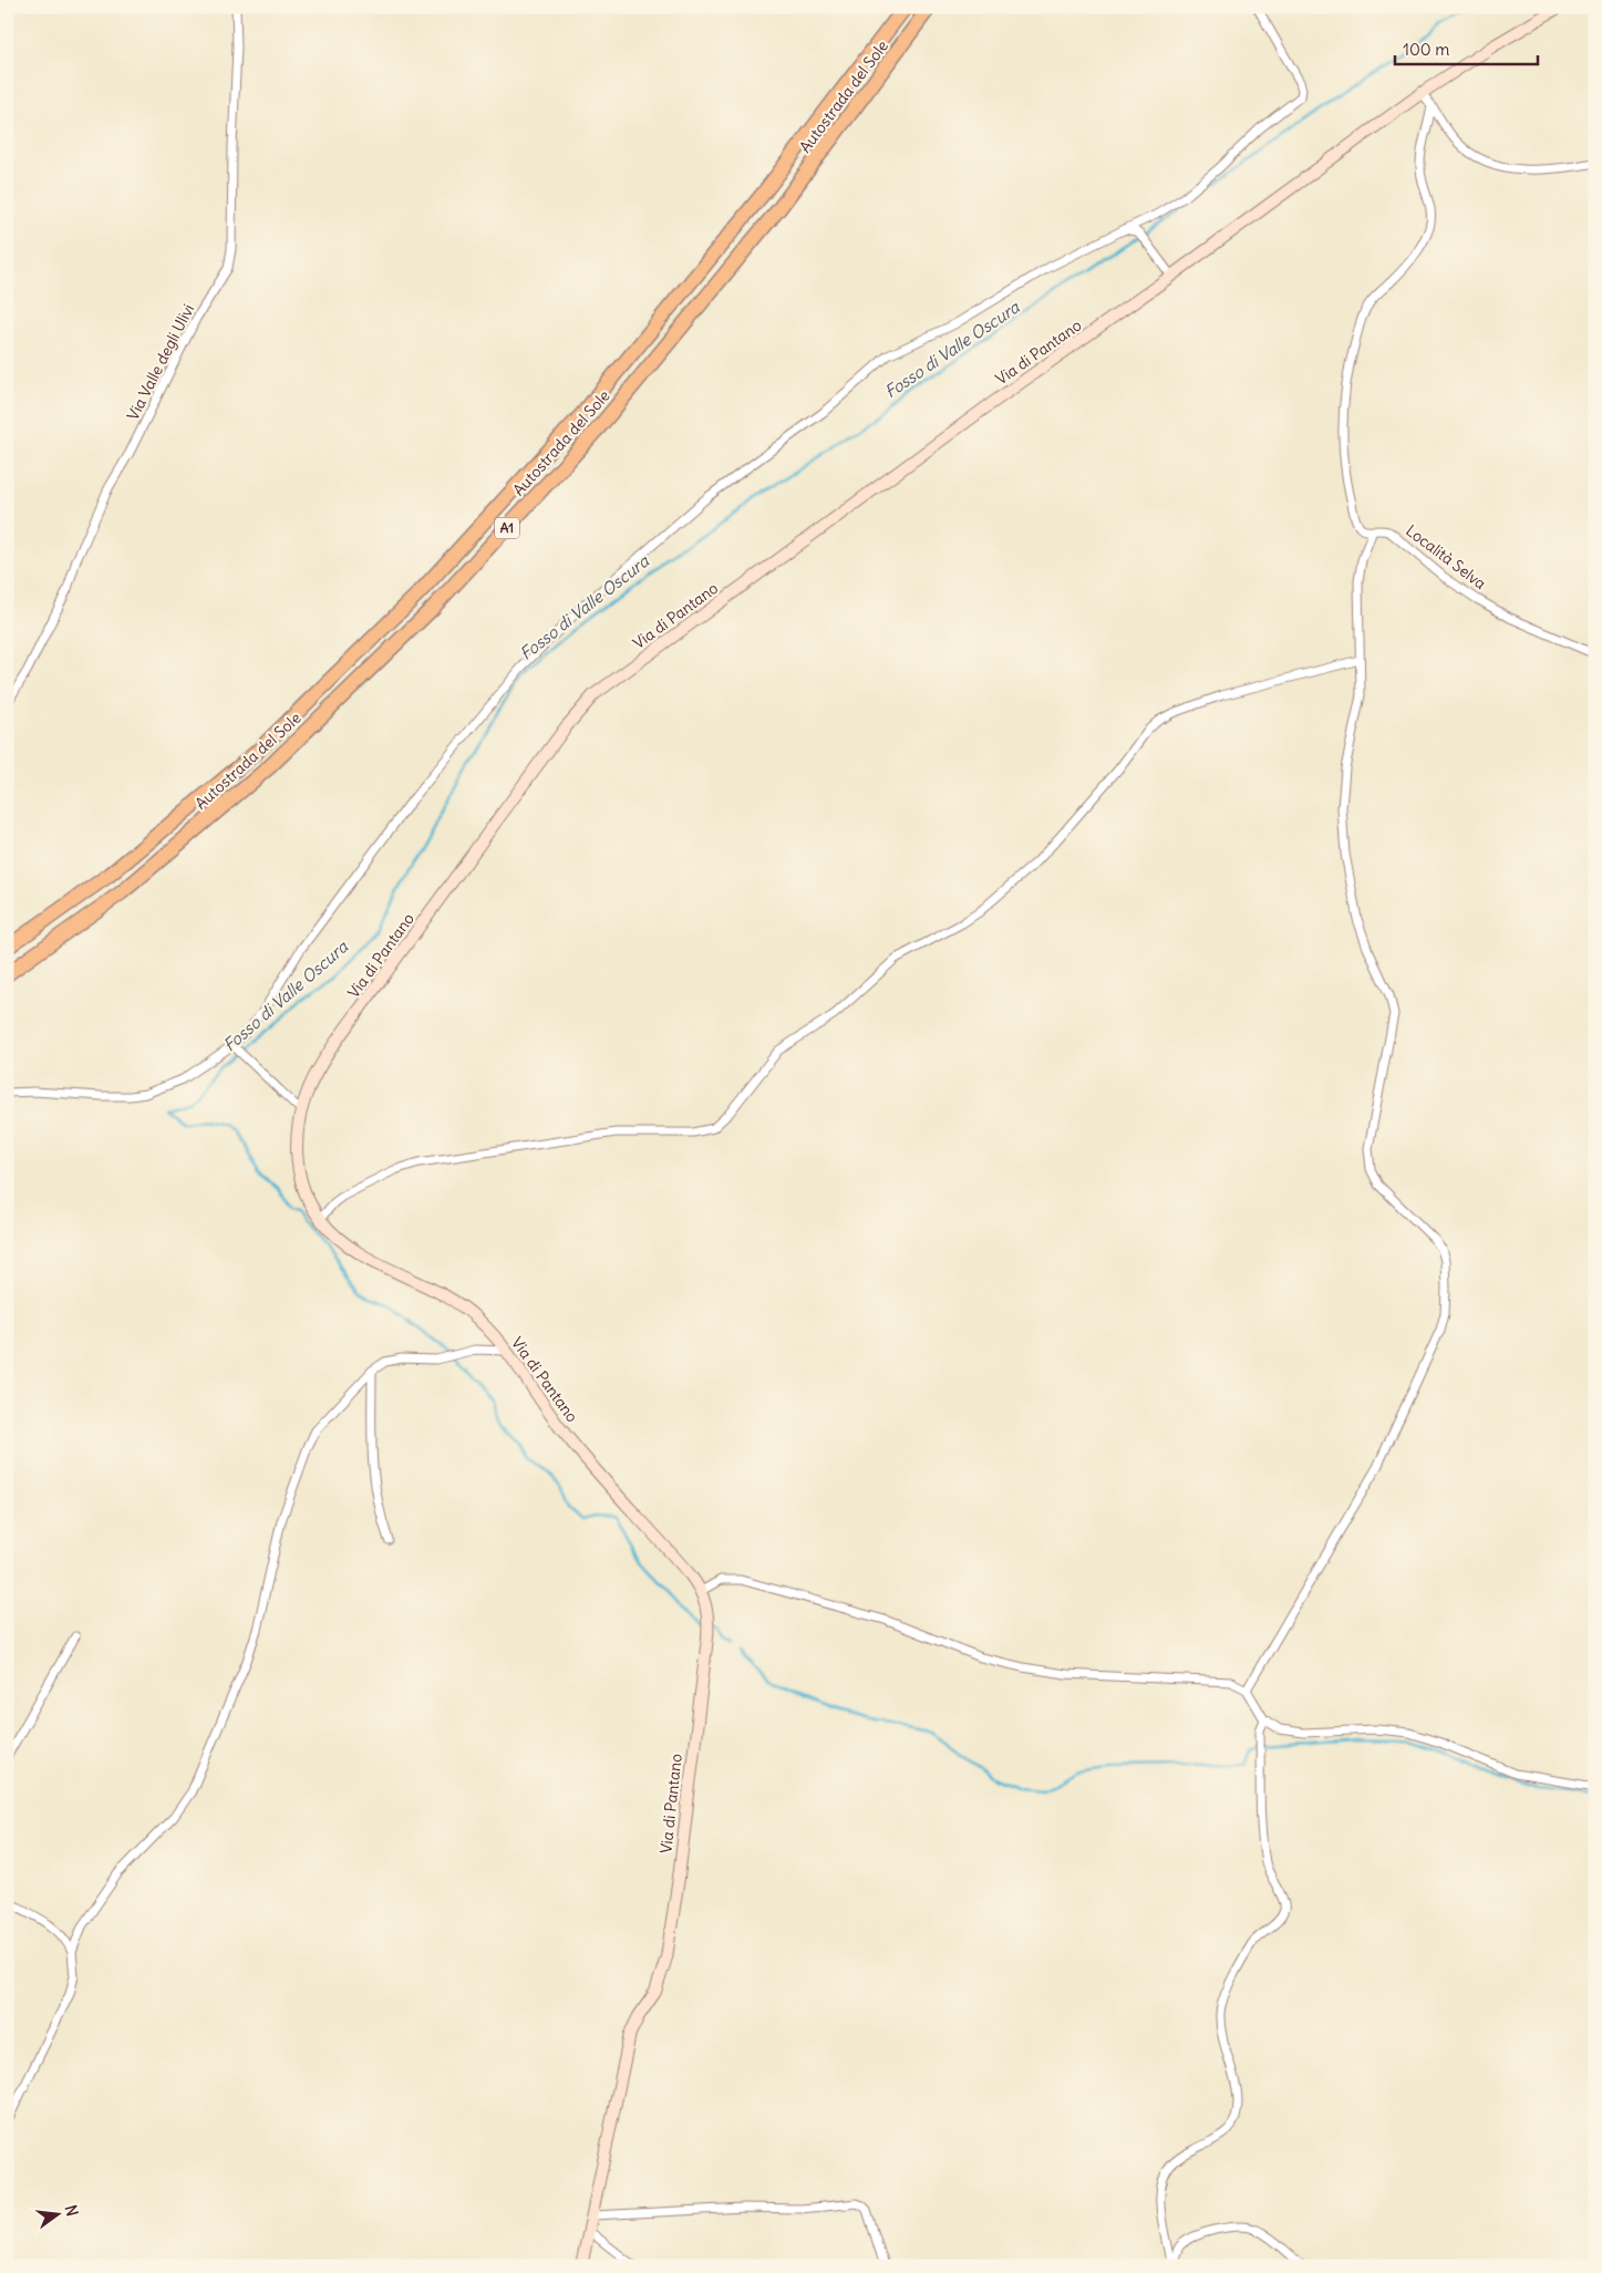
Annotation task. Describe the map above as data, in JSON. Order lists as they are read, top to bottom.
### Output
{
  "streets": {
    "highway": ["Autostrada del Sole", "A1"],
    "street": ["Via di Pantano", "Via Valle degli Ulivi", "Località Selva"]
  },
  "water": ["Fosso di Valle Oscura"],
  "scale_bar": "100 m",
  "north": "right"
}
